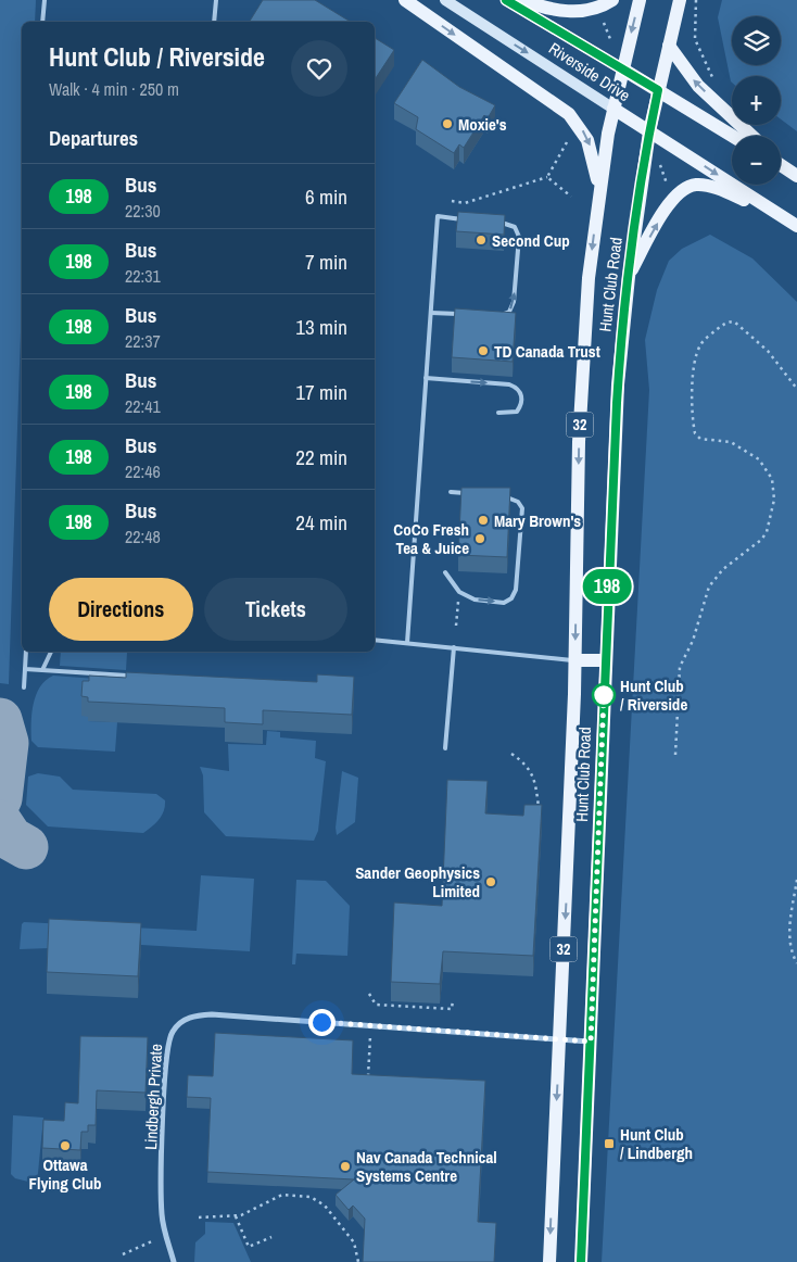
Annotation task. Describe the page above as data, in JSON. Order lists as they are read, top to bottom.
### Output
{
  "streets": {
    "main road": ["Riverside Drive", "Hunt Club Road", "32"],
    "street": ["Lindbergh Private"]
  },
  "crossings": [
    ["Riverside Drive", "Hunt Club Road"],
    ["Hunt Club Road", "Lindbergh Private"]
  ],
  "places": {
    "other": [
      "Moxie's",
      "Second Cup",
      "TD Canada Trust",
      "Mary Brown's",
      "CoCo Fresh Tea & Juice",
      "Hunt Club / Riverside",
      "Sander Geophysics Limited",
      "Ottawa Flying Club",
      "Nav Canada Technical Systems Centre"
    ],
    "transit": ["Hunt Club / Lindbergh"]
  },
  "lines": ["bus line 198"],
  "page": {
    "on_map": "198",
    "map_buttons": ["+", "−"],
    "heading": [
      ["Hunt Club / Riverside", "Walk · 4 min · 250 m"],
      "Departures"
    ],
    "list": [
      {
        "mark": "198",
        "name": "Bus",
        "note": "22:30",
        "value": "6 min"
      },
      {
        "mark": "198",
        "name": "Bus",
        "note": "22:31",
        "value": "7 min"
      },
      {
        "mark": "198",
        "name": "Bus",
        "note": "22:37",
        "value": "13 min"
      },
      {
        "mark": "198",
        "name": "Bus",
        "note": "22:41",
        "value": "17 min"
      },
      {
        "mark": "198",
        "name": "Bus",
        "note": "22:46",
        "value": "22 min"
      },
      {
        "mark": "198",
        "name": "Bus",
        "note": "22:48",
        "value": "24 min"
      }
    ],
    "buttons": ["Directions", "Tickets"]
  }
}
